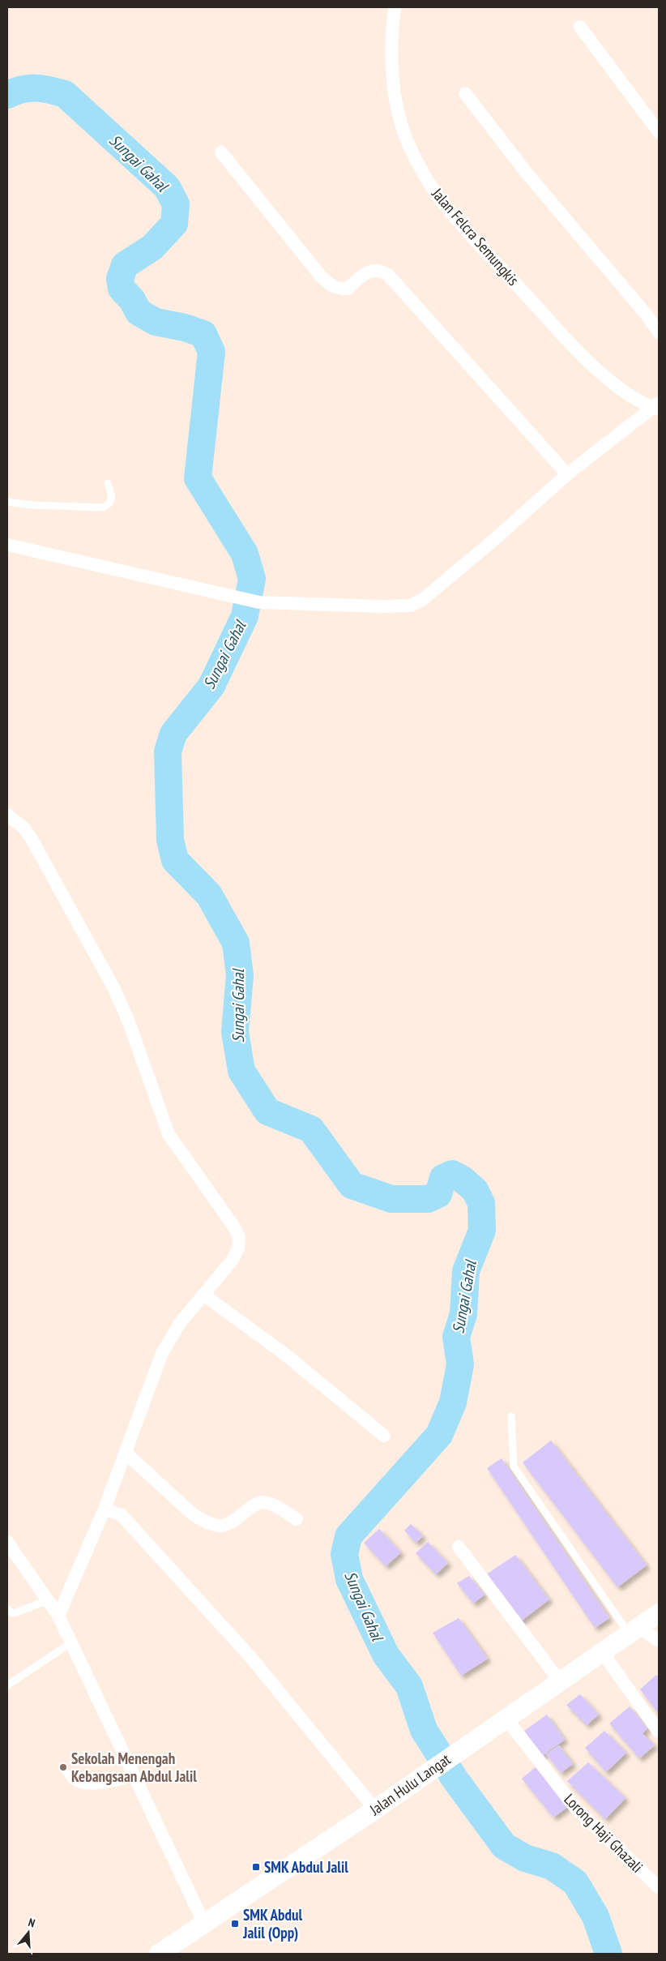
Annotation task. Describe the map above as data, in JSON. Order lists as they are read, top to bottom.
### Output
{
  "streets": {
    "street": ["Jalan Felcra Semungkis", "Jalan Hulu Langat", "Lorong Haji Ghazali"]
  },
  "crossings": [
    ["Jalan Hulu Langat", "Lorong Haji Ghazali"]
  ],
  "water": ["Sungai Gahal"],
  "places": {
    "other": ["Sekolah Menengah Kebangsaan Abdul Jalil"],
    "transit": ["SMK Abdul Jalil", "SMK Abdul Jalil (Opp)"]
  },
  "north": "top"
}
